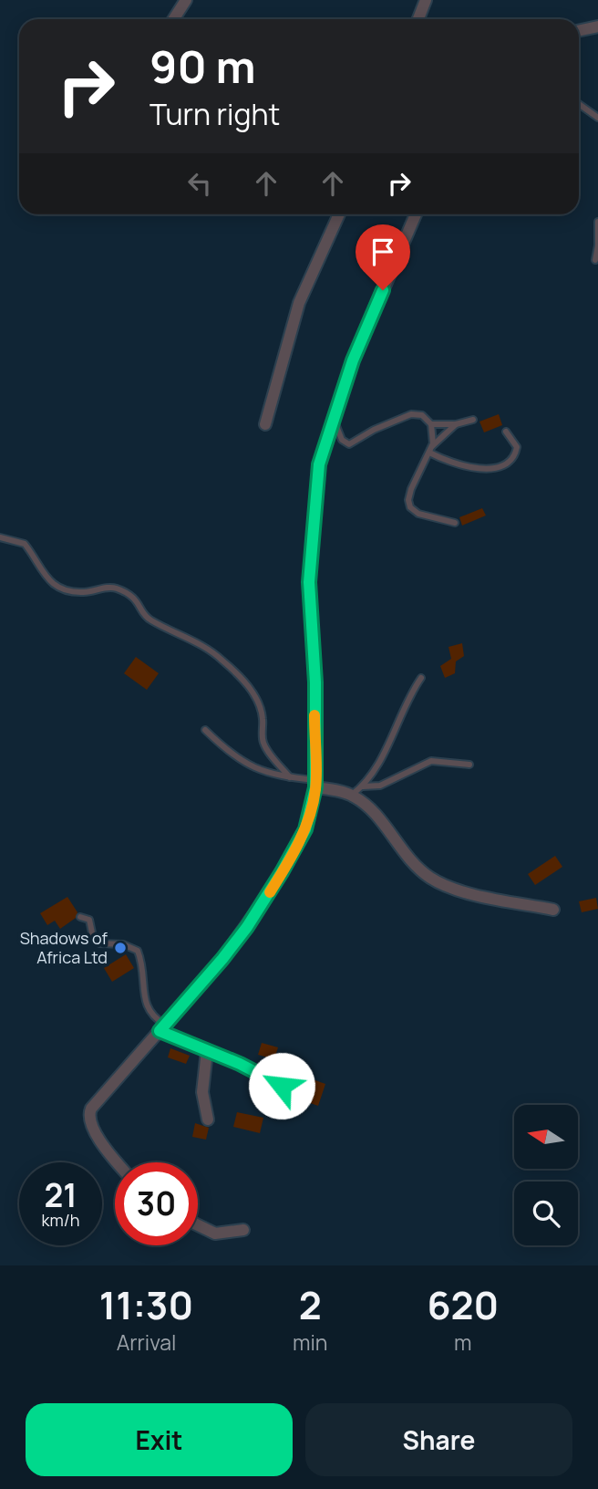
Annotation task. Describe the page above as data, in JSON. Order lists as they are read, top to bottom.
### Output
{
  "places": ["Shadows of Africa Ltd"],
  "north": "left",
  "page": {
    "turn": ["90 m", "Turn right"],
    "speed": "21 km/h",
    "limit": "30",
    "eta": [
      "11:30",
      "Arrival",
      "2",
      "min",
      "620",
      "m"
    ],
    "buttons": ["Exit", "Share"]
  }
}
